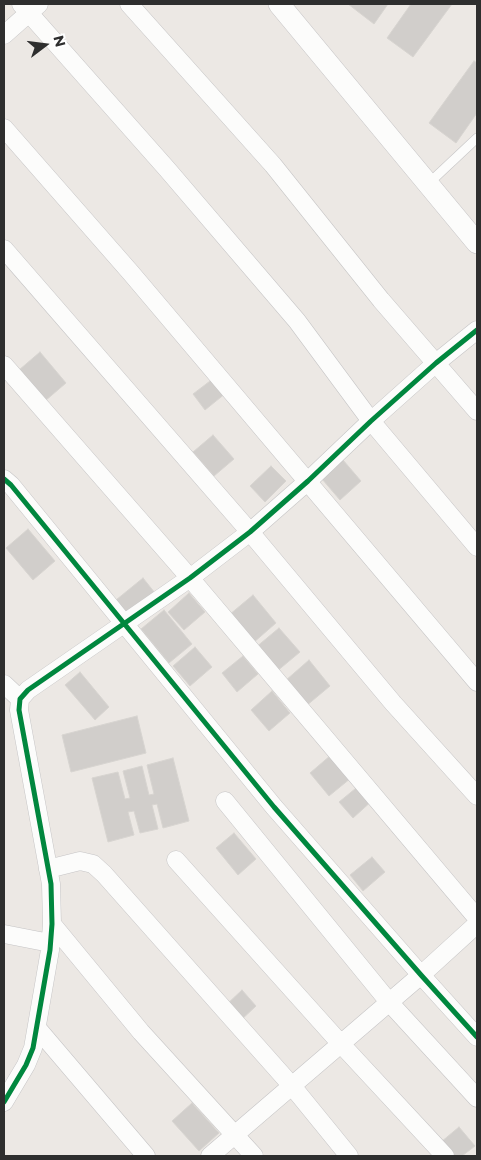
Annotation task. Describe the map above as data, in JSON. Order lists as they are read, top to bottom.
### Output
{
  "north": "right"
}
